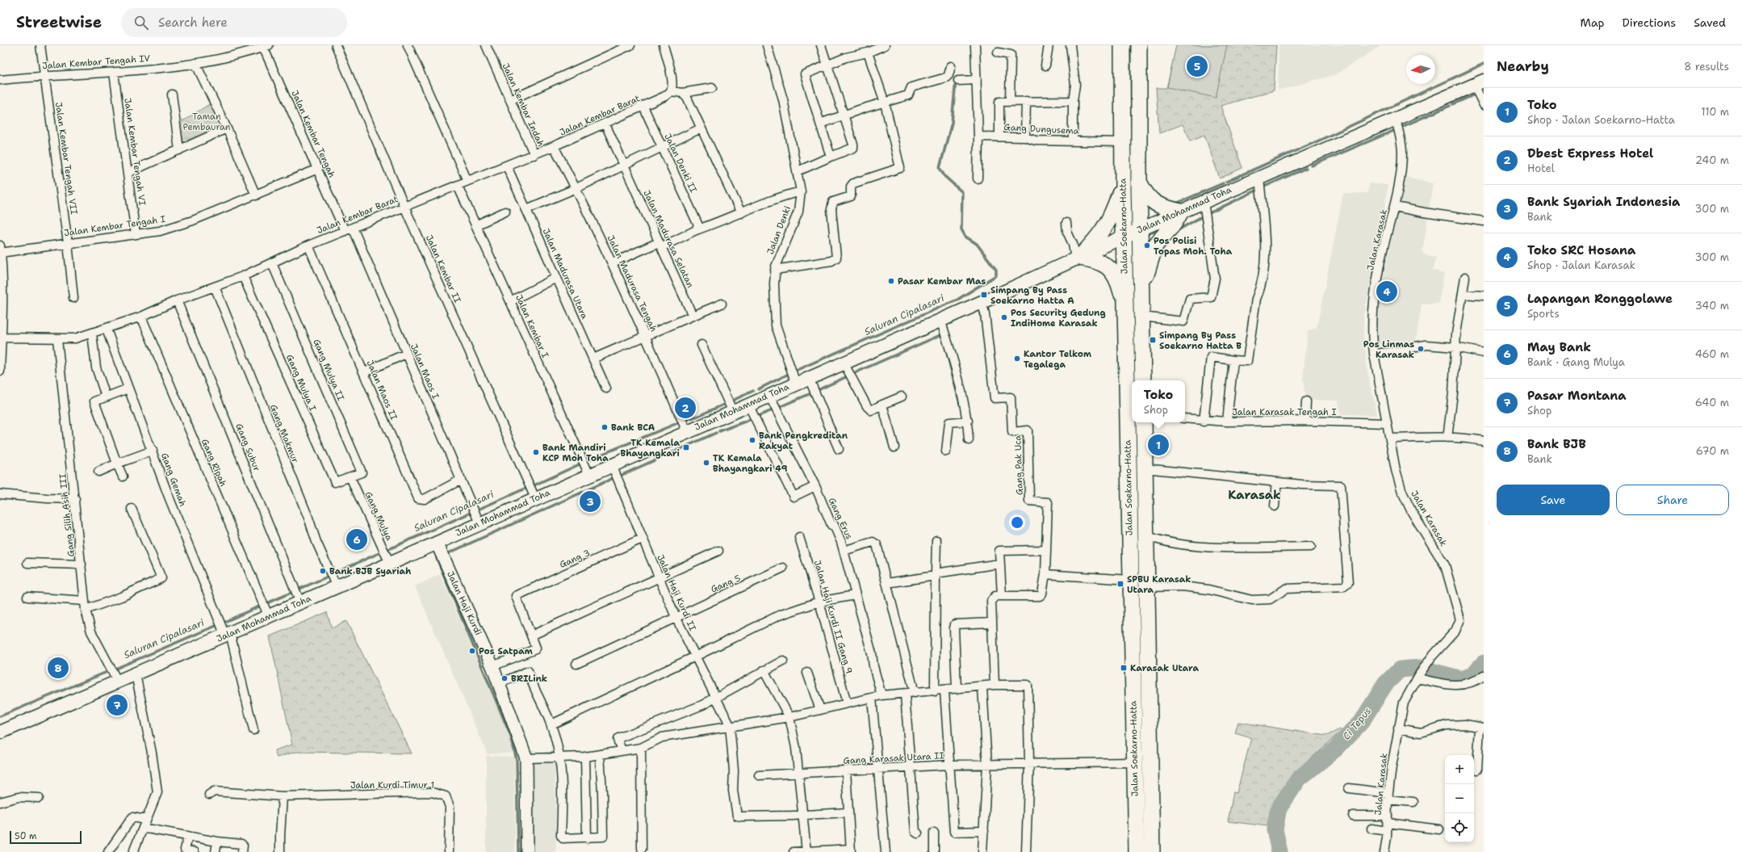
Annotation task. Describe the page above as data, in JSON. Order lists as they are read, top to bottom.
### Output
{
  "streets": {
    "highway": ["Jalan Soekarno-Hatta"],
    "main road": ["Jalan Mohammad Toha"],
    "street": [
      "Jalan Kembar Tengah IV",
      "Jalan Kembar Indah",
      "Jalan Kembar Barat",
      "Gang Dungusema",
      "Jalan Kembar Tengah",
      "Jalan Kembar Tengah VI",
      "Jalan Kembar Tengah VII",
      "Jalan Denki II",
      "Jalan Kembar Tengah I",
      "Jalan Denki",
      "Jalan Madurasa Selatan",
      "Jalan Karasak",
      "Jalan Kembar II",
      "Jalan Madurasa Utara",
      "Jalan Madurasa Tengah",
      "Jalan Kembar I",
      "Gang Mulya II",
      "Jalan Maos I",
      "Gang Mulya I",
      "Jalan Maos II",
      "Jalan Karasak Tengah I",
      "Gang Makmur",
      "Gang Subur",
      "Gang Ripah",
      "Gang Pak Uca",
      "Gang Gemah",
      "Gang Silih Asih III",
      "Gang Mulya",
      "Gang Erus",
      "Gang 3",
      "Gang 5",
      "Jalan Haji Kurdi II",
      "Jalan Haji Kurdi",
      "Jalan Haji Kurdi II Gang 9",
      "Gang Karasak Utara II",
      "Jalan Kurdi Timur 1"
    ]
  },
  "crossings": [
    ["Jalan Kembar Tengah IV", "Jalan Kembar Tengah"],
    ["Jalan Kembar Tengah IV", "Jalan Kembar Tengah VI"],
    ["Jalan Kembar Tengah IV", "Jalan Kembar Tengah VII"],
    ["Jalan Kembar Indah", "Jalan Kembar Barat"],
    ["Jalan Kembar Barat", "Jalan Kembar Tengah"],
    ["Jalan Kembar Barat", "Jalan Denki II"],
    ["Jalan Kembar Barat", "Jalan Madurasa Selatan"],
    ["Jalan Kembar Barat", "Jalan Kembar II"],
    ["Jalan Kembar Barat", "Jalan Madurasa Utara"],
    ["Jalan Kembar Barat", "Jalan Madurasa Tengah"],
    ["Jalan Kembar Barat", "Jalan Kembar I"],
    ["Jalan Kembar Barat", "Gang Mulya II"],
    ["Jalan Kembar Barat", "Jalan Maos I"],
    ["Jalan Kembar Barat", "Gang Mulya I"],
    ["Jalan Kembar Barat", "Jalan Maos II"],
    ["Jalan Kembar Barat", "Gang Makmur"],
    ["Jalan Kembar Barat", "Gang Subur"],
    ["Jalan Kembar Barat", "Gang Ripah"],
    ["Jalan Kembar Barat", "Gang Gemah"],
    ["Jalan Kembar Barat", "Gang Silih Asih III"],
    ["Gang Dungusema", "Jalan Soekarno-Hatta"],
    ["Jalan Kembar Tengah", "Jalan Kembar Tengah I"],
    ["Jalan Kembar Tengah VI", "Jalan Kembar Tengah I"],
    ["Jalan Kembar Tengah VII", "Jalan Kembar Tengah I"],
    ["Jalan Mohammad Toha", "Jalan Soekarno-Hatta"],
    ["Jalan Mohammad Toha", "Jalan Denki"],
    ["Jalan Mohammad Toha", "Jalan Karasak"],
    ["Jalan Mohammad Toha", "Jalan Kembar II"],
    ["Jalan Mohammad Toha", "Jalan Madurasa Tengah"],
    ["Jalan Mohammad Toha", "Jalan Kembar I"],
    ["Jalan Mohammad Toha", "Jalan Maos I"],
    ["Jalan Mohammad Toha", "Gang Makmur"],
    ["Jalan Mohammad Toha", "Gang Subur"],
    ["Jalan Mohammad Toha", "Gang Ripah"],
    ["Jalan Mohammad Toha", "Gang Pak Uca"],
    ["Jalan Mohammad Toha", "Gang Gemah"],
    ["Jalan Mohammad Toha", "Gang Silih Asih III"],
    ["Jalan Mohammad Toha", "Gang Mulya"],
    ["Jalan Mohammad Toha", "Gang Erus"],
    ["Jalan Mohammad Toha", "Jalan Haji Kurdi II"],
    ["Jalan Mohammad Toha", "Jalan Haji Kurdi"],
    ["Jalan Soekarno-Hatta", "Gang Karasak Utara II"],
    ["Jalan Karasak", "Jalan Karasak Tengah I"],
    ["Gang Mulya II", "Gang Mulya I"],
    ["Gang Mulya II", "Gang Mulya"],
    ["Jalan Maos I", "Jalan Maos II"],
    ["Gang Mulya I", "Gang Mulya"],
    ["Gang 3", "Jalan Haji Kurdi II"],
    ["Gang 5", "Jalan Haji Kurdi II"]
  ],
  "districts": ["Karasak"],
  "water": ["Saluran Cipalasari", "Ci Tepus"],
  "parks": ["Taman Pembauran"],
  "places": {
    "other": [
      "Pos Polisi Topas Moh. Toha",
      "Pasar Kembar Mas",
      "Pos Security Gedung IndiHome Karasak",
      "Pos Linmas Karasak",
      "Kantor Telkom Tegalega",
      "Bank BCA",
      "Bank Pengkreditan Rakyat",
      "Bank Mandiri KCP Moh Toha",
      "TK Kemala Bhayangkari 49",
      "Bank BJB Syariah",
      "Pos Satpam",
      "BRILink"
    ],
    "transit": [
      "Simpang By Pass Soekarno Hatta A",
      "Simpang By Pass Soekarno Hatta B",
      "TK Kemala Bhayangkari",
      "SPBU Karasak Utara",
      "Karasak Utara"
    ]
  },
  "scale_bar": "50 m",
  "north": "left",
  "page": {
    "header": "Streetwise",
    "search": "Search here",
    "nav": ["Map", "Directions", "Saved"],
    "heading": ["Nearby", "8 results"],
    "pins": [
      "5",
      "4",
      "2",
      "1",
      "3",
      "6",
      "8",
      "7"
    ],
    "list": [
      {
        "mark": "1",
        "name": "Toko",
        "note": "Shop · Jalan Soekarno-Hatta",
        "value": "110 m"
      },
      {
        "mark": "2",
        "name": "Dbest Express Hotel",
        "note": "Hotel",
        "value": "240 m"
      },
      {
        "mark": "3",
        "name": "Bank Syariah Indonesia",
        "note": "Bank",
        "value": "300 m"
      },
      {
        "mark": "4",
        "name": "Toko SRC Hosana",
        "note": "Shop · Jalan Karasak",
        "value": "300 m"
      },
      {
        "mark": "5",
        "name": "Lapangan Ronggolawe",
        "note": "Sports",
        "value": "340 m"
      },
      {
        "mark": "6",
        "name": "May Bank",
        "note": "Bank · Gang Mulya",
        "value": "460 m"
      },
      {
        "mark": "7",
        "name": "Pasar Montana",
        "note": "Shop",
        "value": "640 m"
      },
      {
        "mark": "8",
        "name": "Bank BJB",
        "note": "Bank",
        "value": "670 m"
      }
    ],
    "popup": ["Toko", "Shop"],
    "buttons": ["Save", "Share"],
    "map_buttons": ["+", "−"],
    "scale": "50 m"
  }
}
